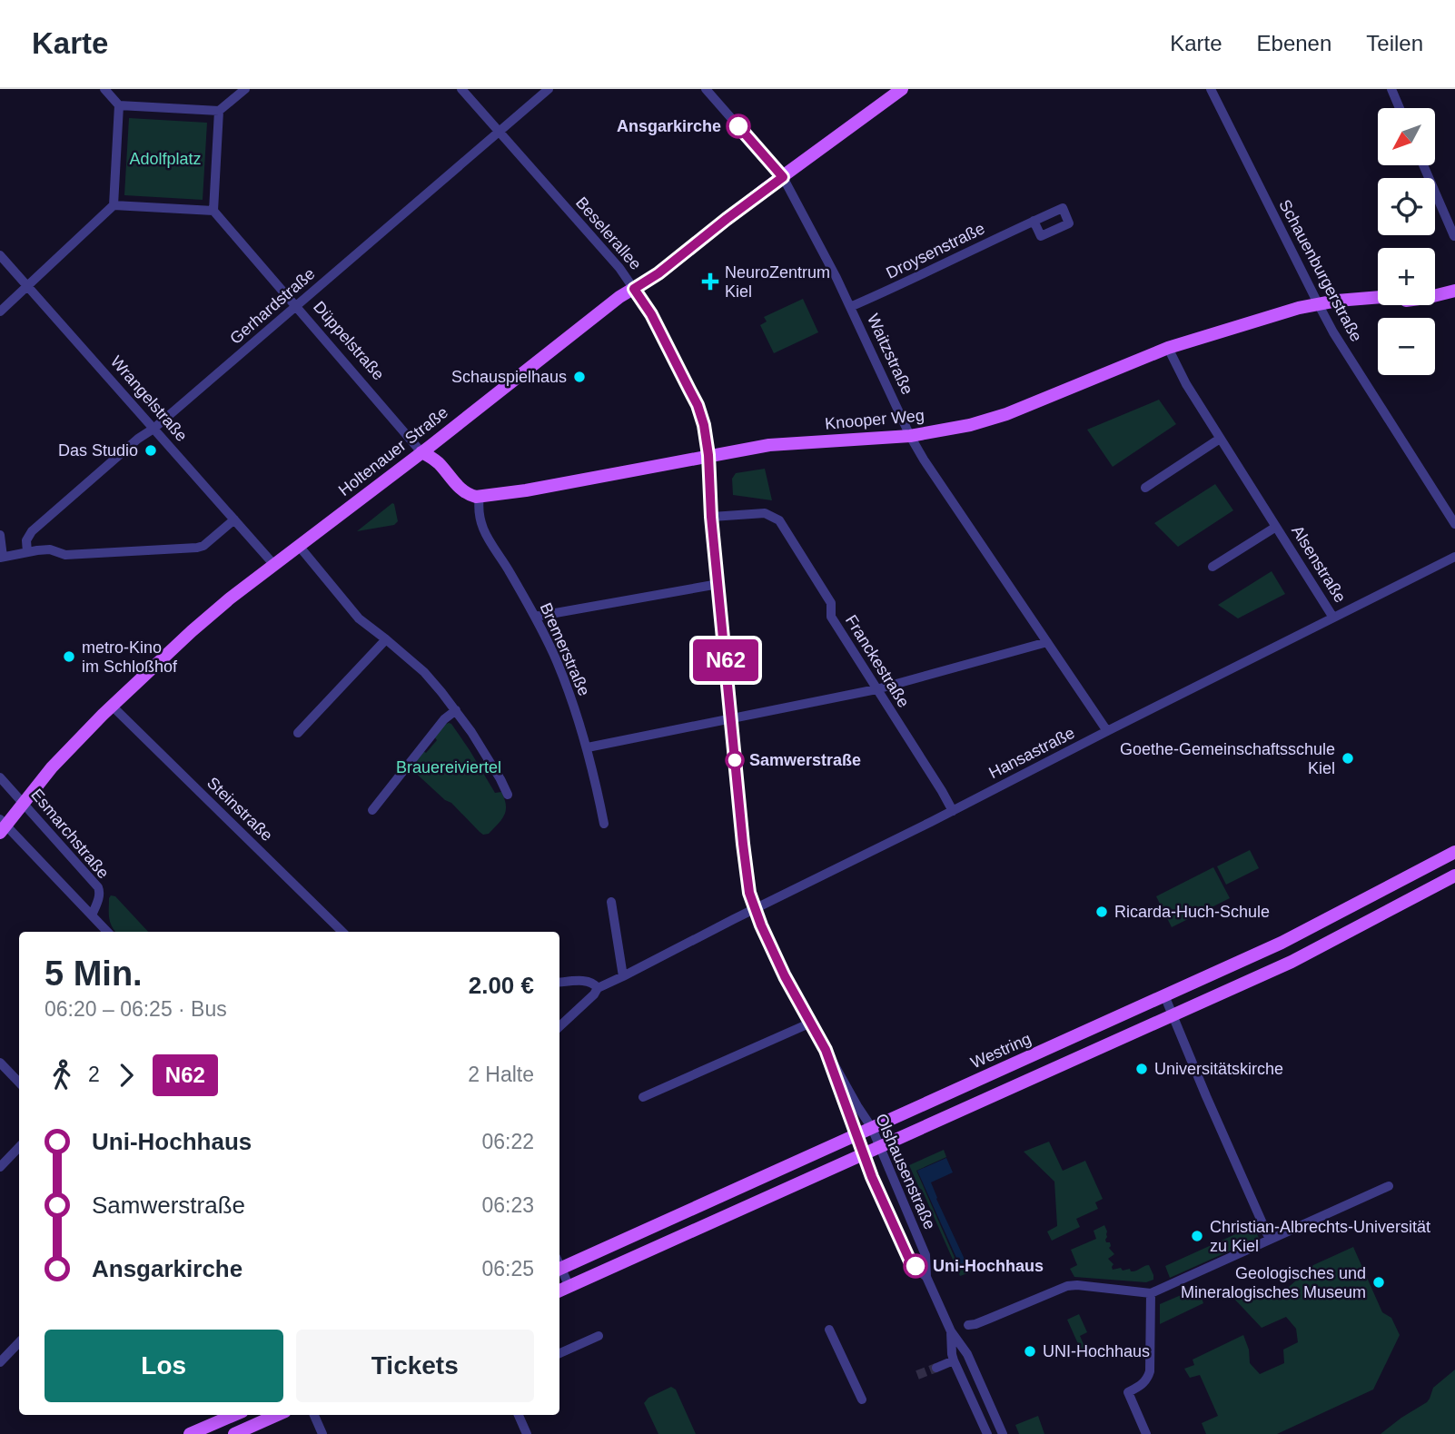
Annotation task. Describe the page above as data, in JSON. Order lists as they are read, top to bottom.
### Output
{
  "streets": {
    "main road": [
      "Düppelstraße",
      "Knooper Weg",
      "Holtenauer Straße",
      "Westring"
    ],
    "street": [
      "Beselerallee",
      "Droysenstraße",
      "Schauenburgerstraße",
      "Gerhardstraße",
      "Waitzstraße",
      "Wrangelstraße",
      "Alsenstraße",
      "Bremerstraße",
      "Franckestraße",
      "Hansastraße",
      "Steinstraße",
      "Esmarchstraße",
      "Olshausenstraße"
    ]
  },
  "crossings": [
    ["Beselerallee", "Gerhardstraße"],
    ["Beselerallee", "Knooper Weg"],
    ["Beselerallee", "Holtenauer Straße"],
    ["Beselerallee", "Olshausenstraße"],
    ["Droysenstraße", "Waitzstraße"],
    ["Schauenburgerstraße", "Knooper Weg"],
    ["Gerhardstraße", "Düppelstraße"],
    ["Gerhardstraße", "Wrangelstraße"],
    ["Düppelstraße", "Knooper Weg"],
    ["Düppelstraße", "Holtenauer Straße"],
    ["Düppelstraße", "Bremerstraße"],
    ["Waitzstraße", "Knooper Weg"],
    ["Waitzstraße", "Holtenauer Straße"],
    ["Waitzstraße", "Hansastraße"],
    ["Wrangelstraße", "Holtenauer Straße"],
    ["Knooper Weg", "Alsenstraße"],
    ["Knooper Weg", "Bremerstraße"],
    ["Knooper Weg", "Olshausenstraße"],
    ["Holtenauer Straße", "Steinstraße"],
    ["Holtenauer Straße", "Esmarchstraße"],
    ["Alsenstraße", "Hansastraße"],
    ["Franckestraße", "Hansastraße"],
    ["Franckestraße", "Olshausenstraße"],
    ["Hansastraße", "Olshausenstraße"],
    ["Westring", "Olshausenstraße"]
  ],
  "parks": ["Adolfplatz", "Brauereiviertel"],
  "places": {
    "other": [
      "Ansgarkirche",
      "Schauspielhaus",
      "Das Studio",
      "metro-Kino im Schloßhof",
      "Goethe-Gemeinschaftsschule Kiel",
      "Samwerstraße",
      "Ricarda-Huch-Schule",
      "Universitätskirche",
      "Christian-Albrechts-Universität zu Kiel",
      "Uni-Hochhaus",
      "Geologisches und Mineralogisches Museum",
      "UNI-Hochhaus"
    ],
    "health": ["NeuroZentrum Kiel"]
  },
  "lines": ["bus line N62"],
  "north": "bottom left",
  "page": {
    "header": "Karte",
    "nav": ["Karte", "Ebenen", "Teilen"],
    "on_map": "N62",
    "map_buttons": ["+", "−"],
    "heading": ["5 Min.", "06:20 – 06:25 · Bus", "2.00 €"],
    "legs": ["2", "N62", "2 Halte"],
    "list": [
      {
        "name": "Uni-Hochhaus",
        "value": "06:22"
      },
      {
        "name": "Samwerstraße",
        "value": "06:23"
      },
      {
        "name": "Ansgarkirche",
        "value": "06:25"
      }
    ],
    "buttons": ["Los", "Tickets"]
  }
}
